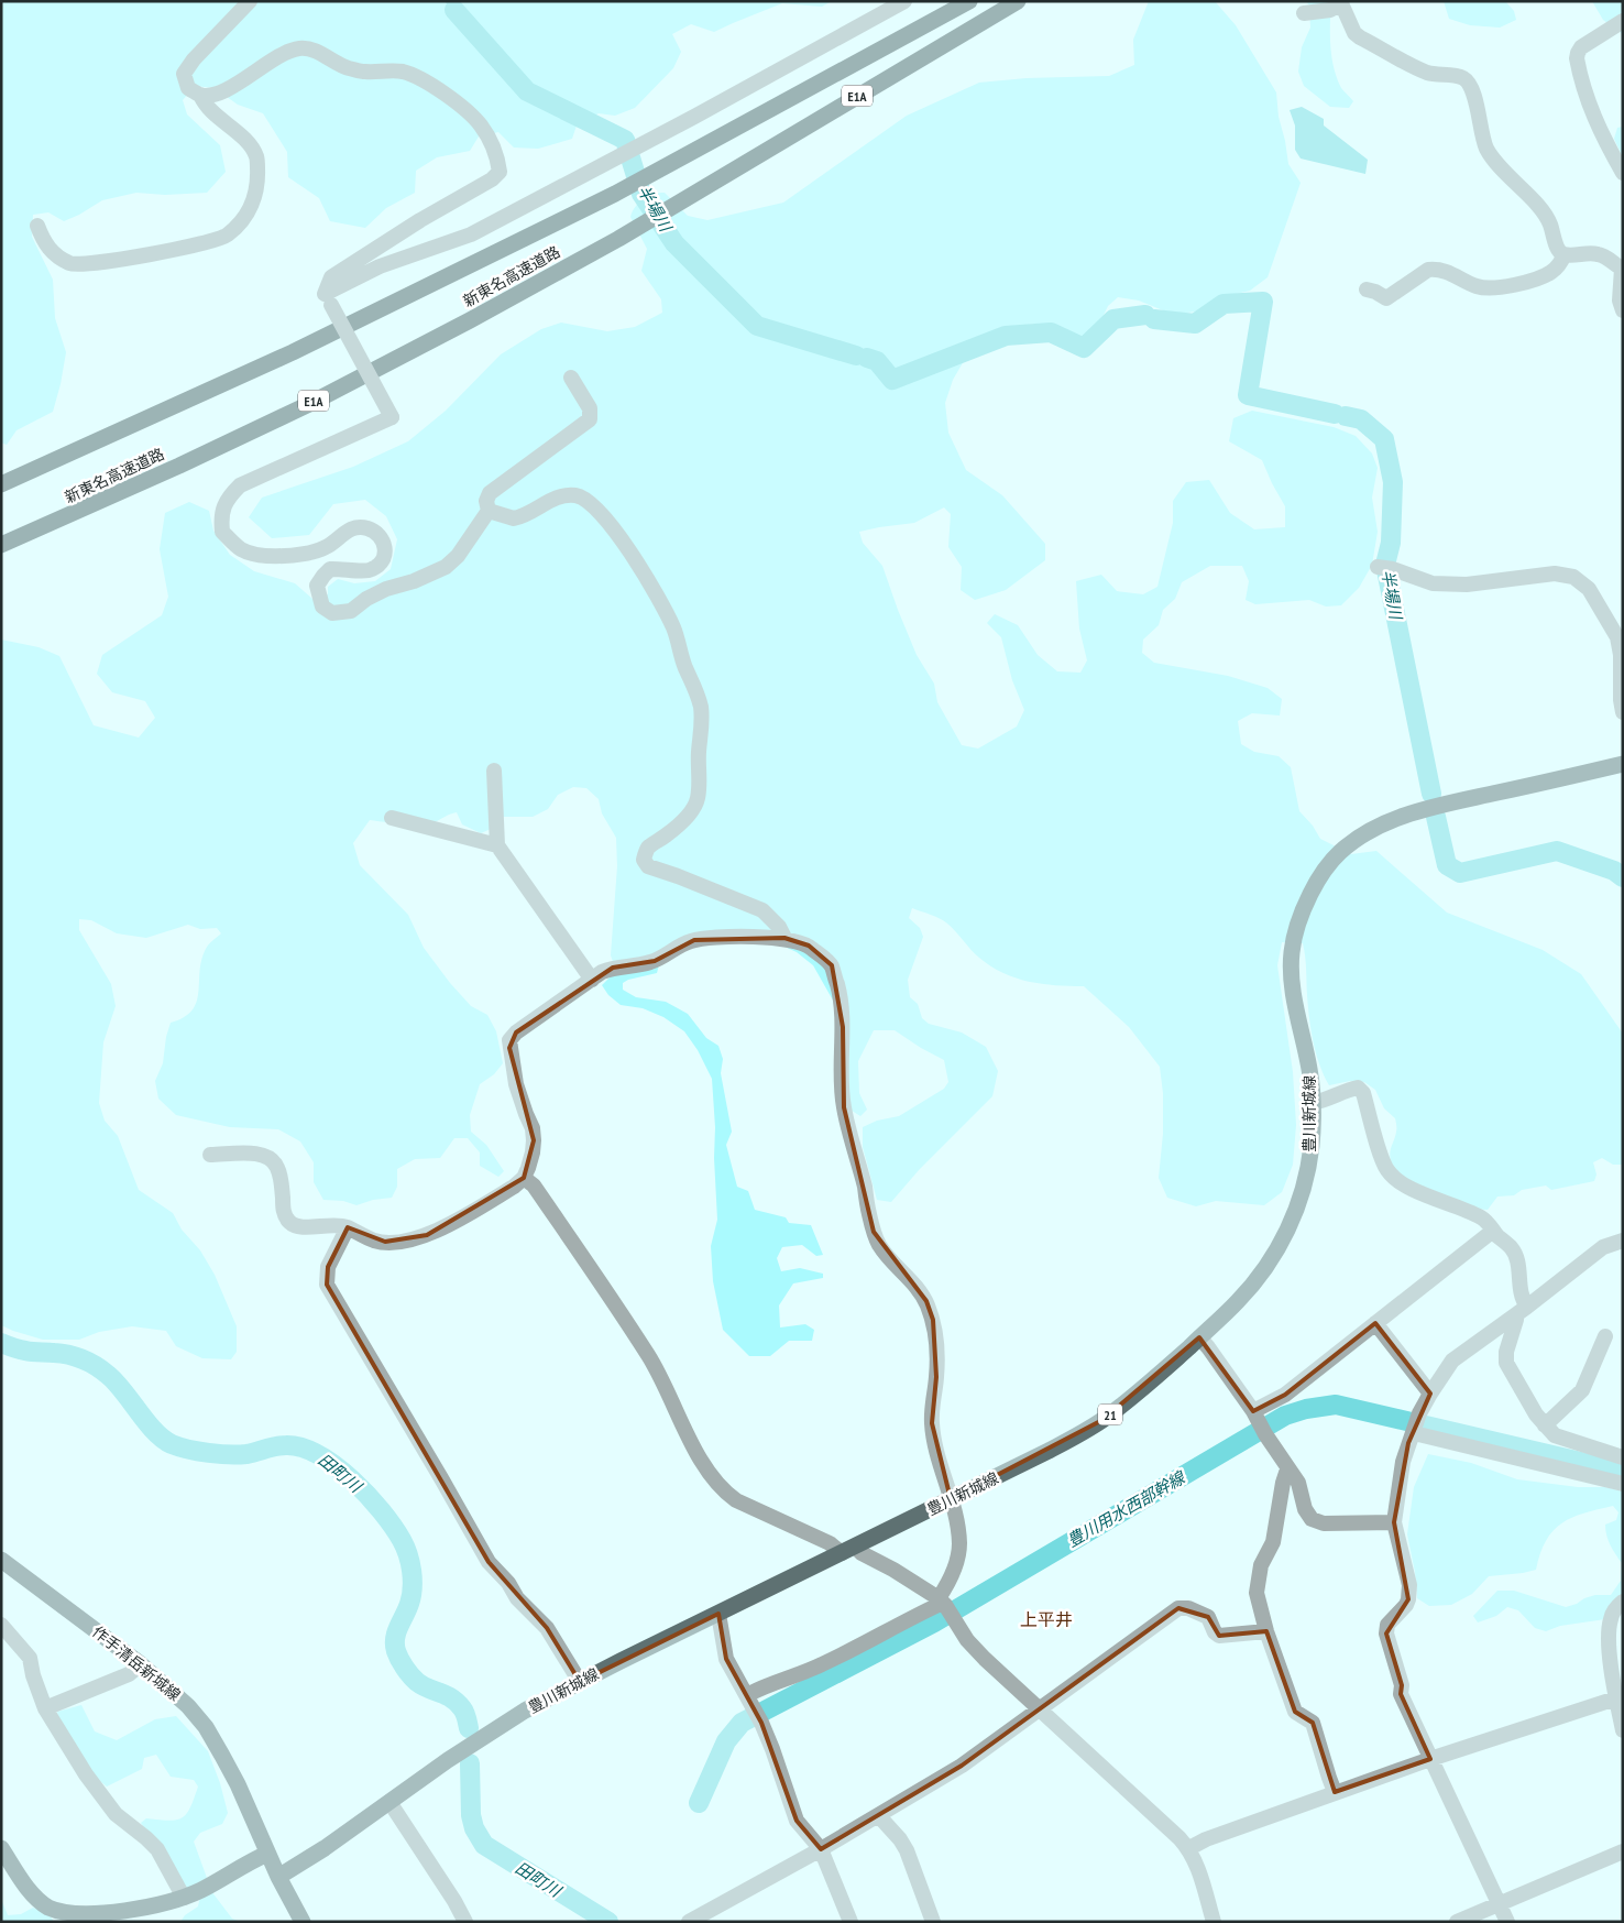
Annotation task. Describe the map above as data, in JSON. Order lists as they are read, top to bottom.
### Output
{
  "streets": {
    "highway": ["E1A", "新東名高速道路"],
    "main road": ["豊川新城線", "21", "作手清岳新城線"]
  },
  "districts": ["上平井"],
  "water": ["半場川", "田町川", "豊川用水西部幹線"]
}
